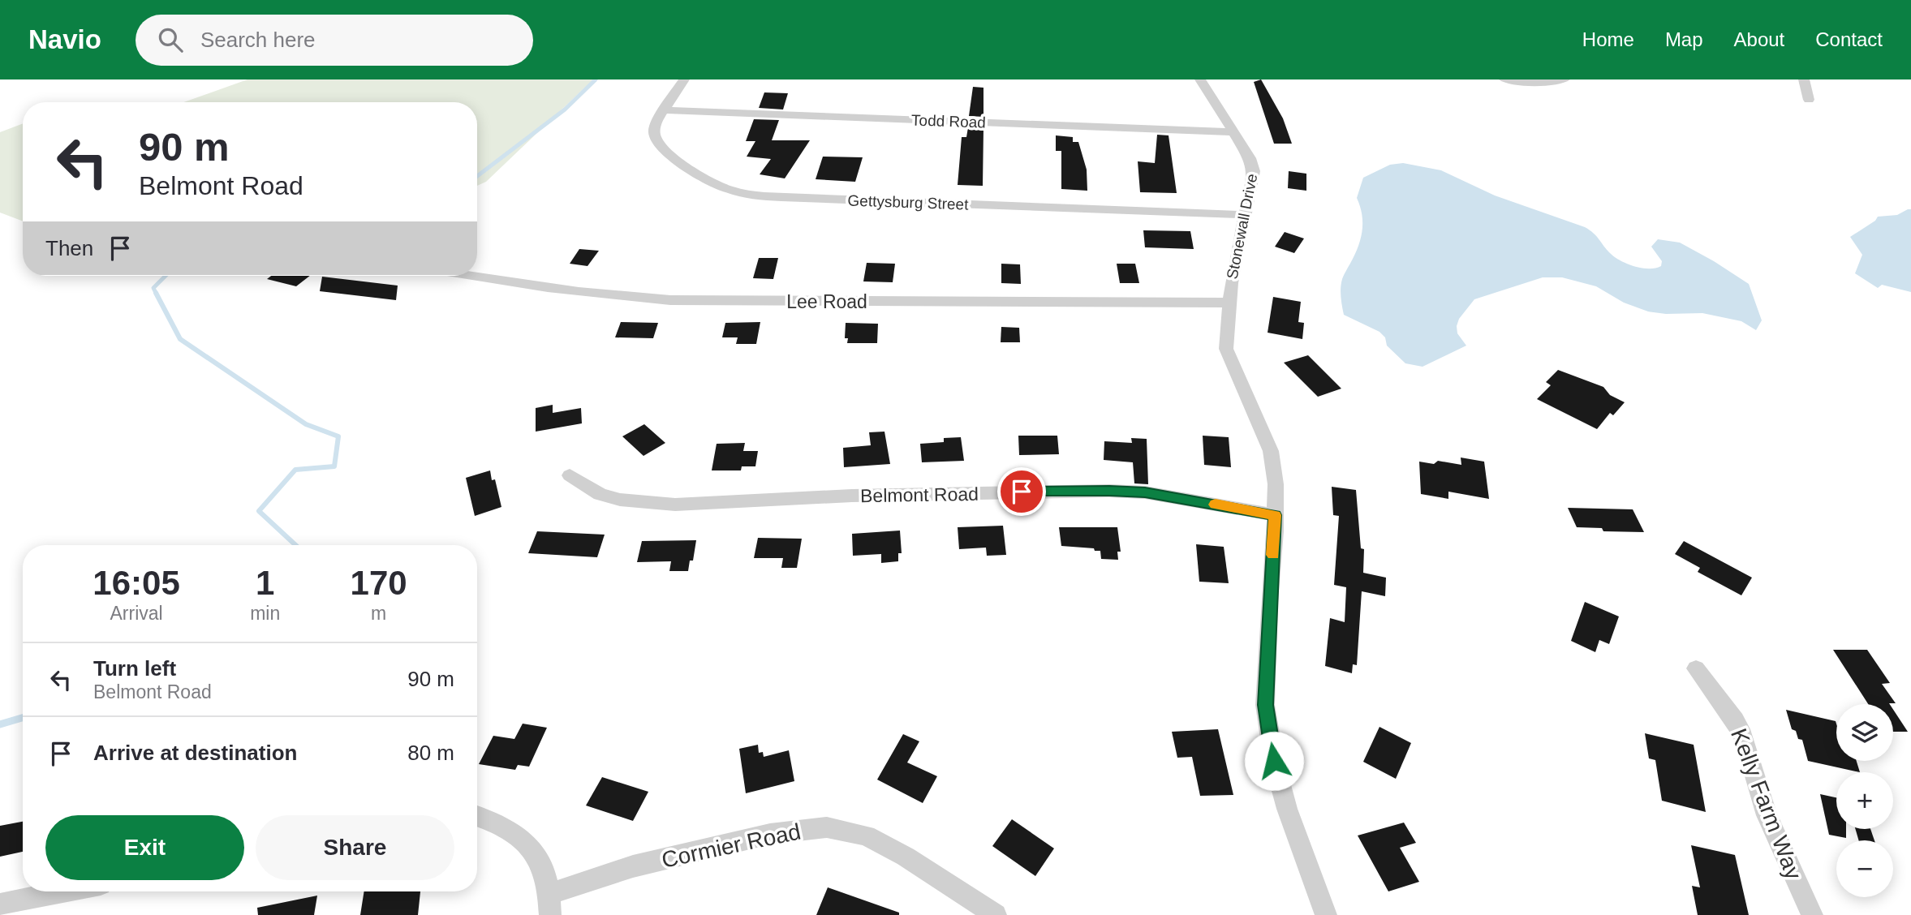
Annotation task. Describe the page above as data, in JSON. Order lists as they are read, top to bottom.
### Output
{
  "streets": {
    "street": [
      "Todd Road",
      "Gettysburg Street",
      "Stonewall Drive",
      "Lee Road",
      "Belmont Road",
      "Kelly Farm Way",
      "Cormier Road"
    ]
  },
  "crossings": [
    ["Todd Road", "Gettysburg Street"],
    ["Todd Road", "Stonewall Drive"],
    ["Gettysburg Street", "Stonewall Drive"],
    ["Stonewall Drive", "Lee Road"],
    ["Stonewall Drive", "Belmont Road"]
  ],
  "page": {
    "header": "Navio",
    "search": "Search here",
    "nav": [
      "Home",
      "Map",
      "About",
      "Contact"
    ],
    "turn": ["90 m", "Belmont Road"],
    "then": "Then",
    "eta": [
      "16:05",
      "Arrival",
      "1",
      "min",
      "170",
      "m"
    ],
    "list": [
      {
        "name": "Turn left",
        "note": "Belmont Road",
        "value": "90 m"
      },
      {
        "name": "Arrive at destination",
        "value": "80 m"
      }
    ],
    "map_buttons": ["+", "−"],
    "buttons": ["Exit", "Share"]
  }
}
